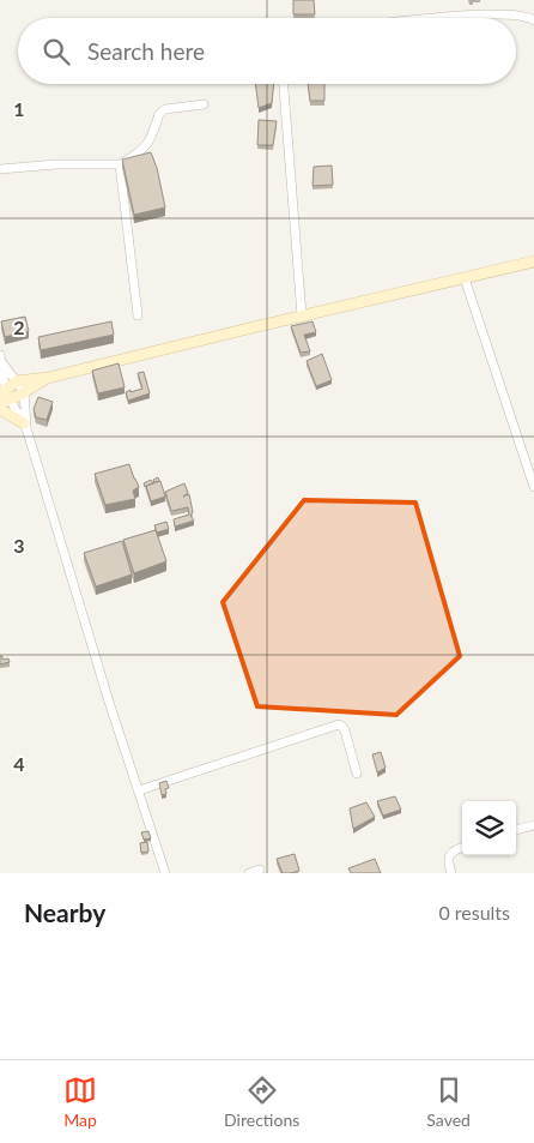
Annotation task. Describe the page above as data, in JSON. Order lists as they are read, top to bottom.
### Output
{
  "page": {
    "search": "Search here",
    "heading": ["Nearby", "0 results"],
    "nav": ["Map", "Directions", "Saved"]
  },
  "grid": {
    "rows": [
      "1",
      "2",
      "3",
      "4"
    ]
  }
}
